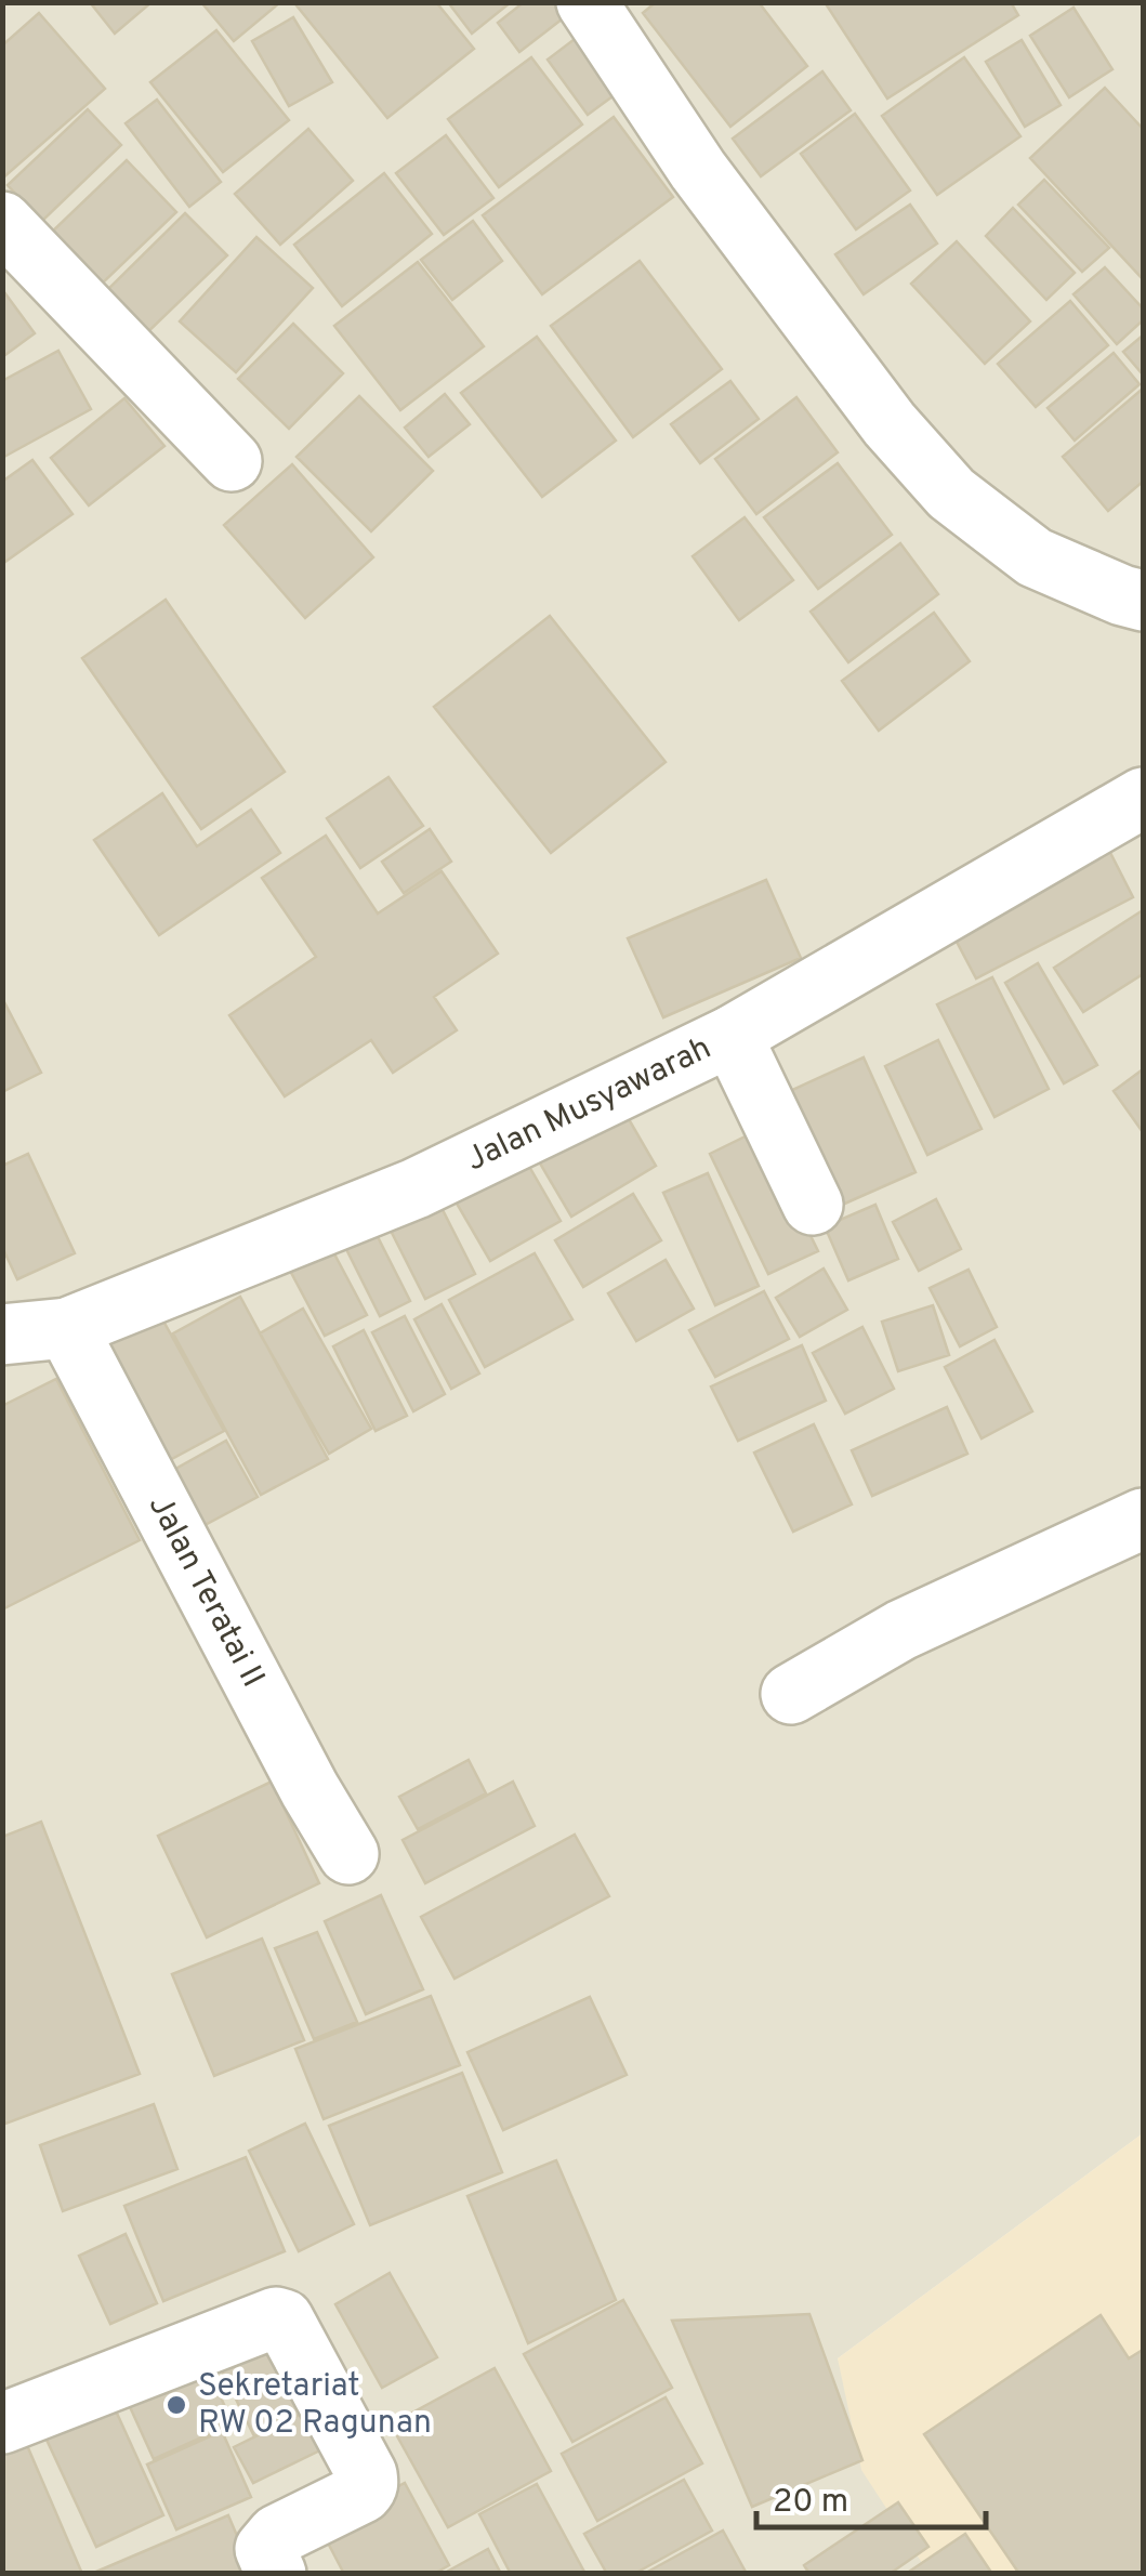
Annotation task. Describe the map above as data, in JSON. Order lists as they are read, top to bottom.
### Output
{
  "streets": {
    "street": ["Jalan Musyawarah", "Jalan Teratai II"]
  },
  "crossings": [
    ["Jalan Musyawarah", "Jalan Teratai II"]
  ],
  "places": ["Sekretariat RW 02 Ragunan"],
  "scale_bar": "20 m"
}
